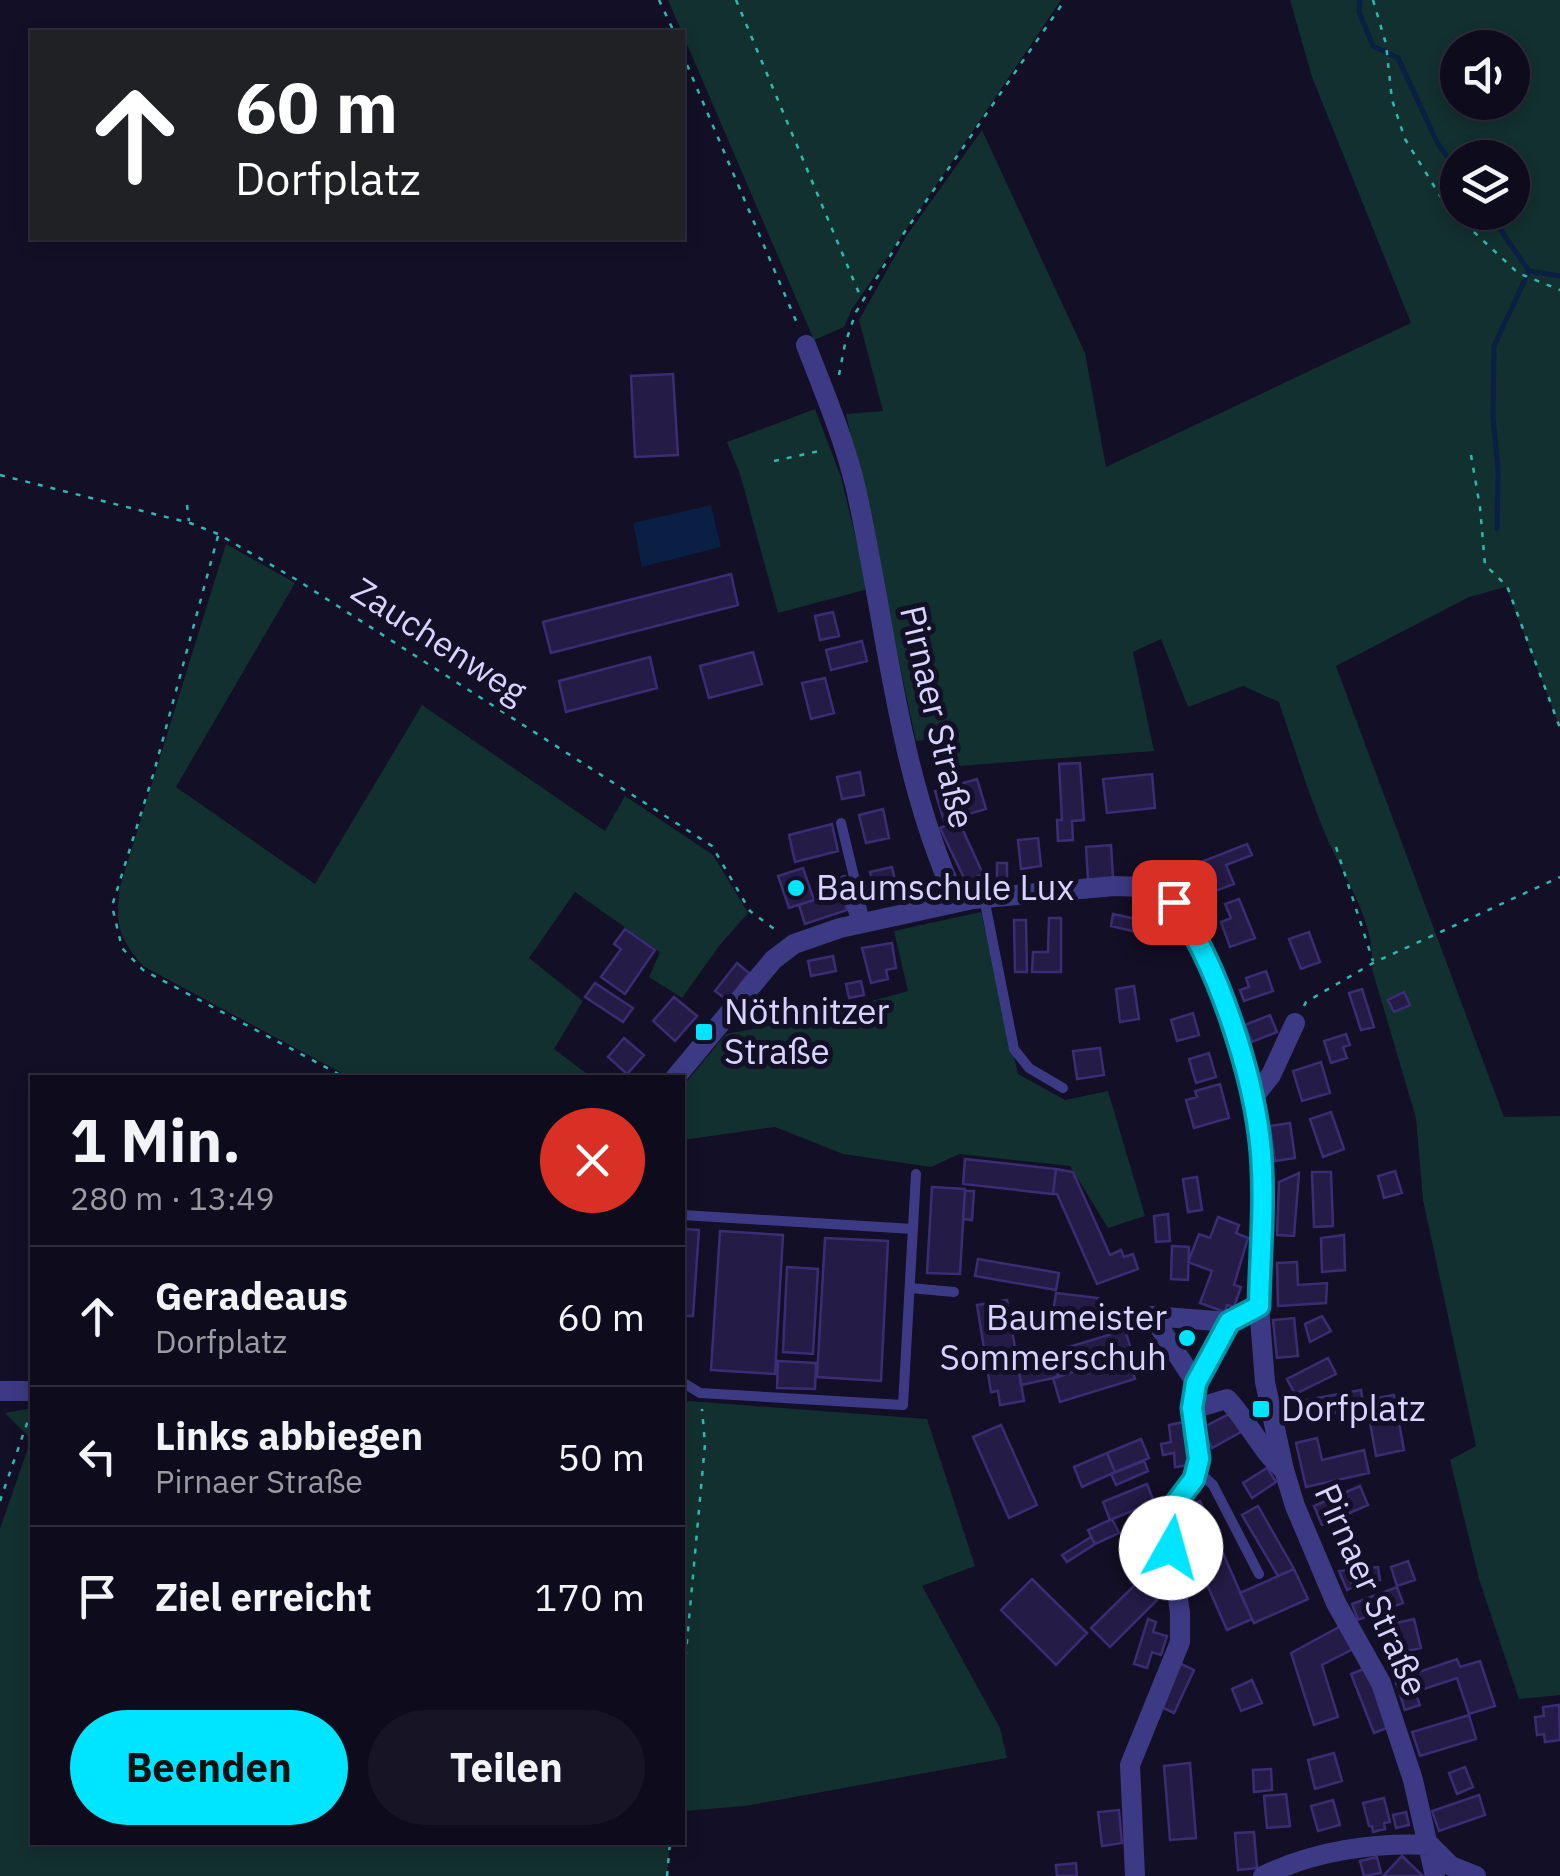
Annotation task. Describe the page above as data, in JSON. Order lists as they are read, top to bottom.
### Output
{
  "streets": {
    "street": ["Pirnaer Straße"],
    "path": ["Zauchenweg"]
  },
  "places": {
    "other": ["Baumschule Lux", "Baumeister Sommerschuh"],
    "transit": ["Nöthnitzer Straße", "Dorfplatz"]
  },
  "page": {
    "turn": ["60 m", "Dorfplatz"],
    "heading": ["1 Min.", "280 m · 13:49"],
    "list": [
      {
        "name": "Geradeaus",
        "note": "Dorfplatz",
        "value": "60 m"
      },
      {
        "name": "Links abbiegen",
        "note": "Pirnaer Straße",
        "value": "50 m"
      },
      {
        "name": "Ziel erreicht",
        "value": "170 m"
      }
    ],
    "buttons": ["Beenden", "Teilen"]
  }
}
